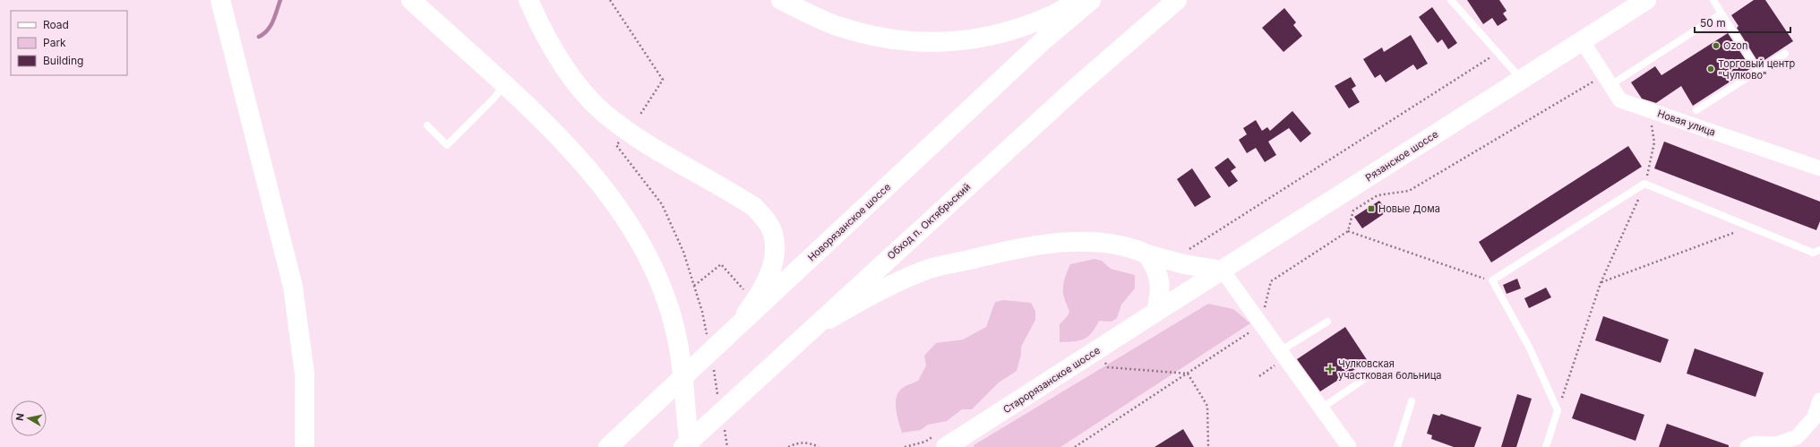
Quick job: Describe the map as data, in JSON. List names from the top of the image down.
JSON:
{
  "streets": {
    "main road": [
      "Рязанское шоссе",
      "Обход п. Октябрьский",
      "Новорязанское шоссе",
      "Старорязанское шоссе"
    ],
    "street": ["Новая улица"]
  },
  "crossings": [
    ["Новая улица", "Рязанское шоссе"],
    ["Рязанское шоссе", "Старорязанское шоссе"]
  ],
  "places": {
    "other": ["Ozon", "Торговый центр \"Чулково\""],
    "transit": ["Новые Дома"],
    "health": ["Чулковская участковая больница"]
  },
  "legend": ["Road", "Park", "Building"],
  "scale_bar": "50 m",
  "north": "left"
}
